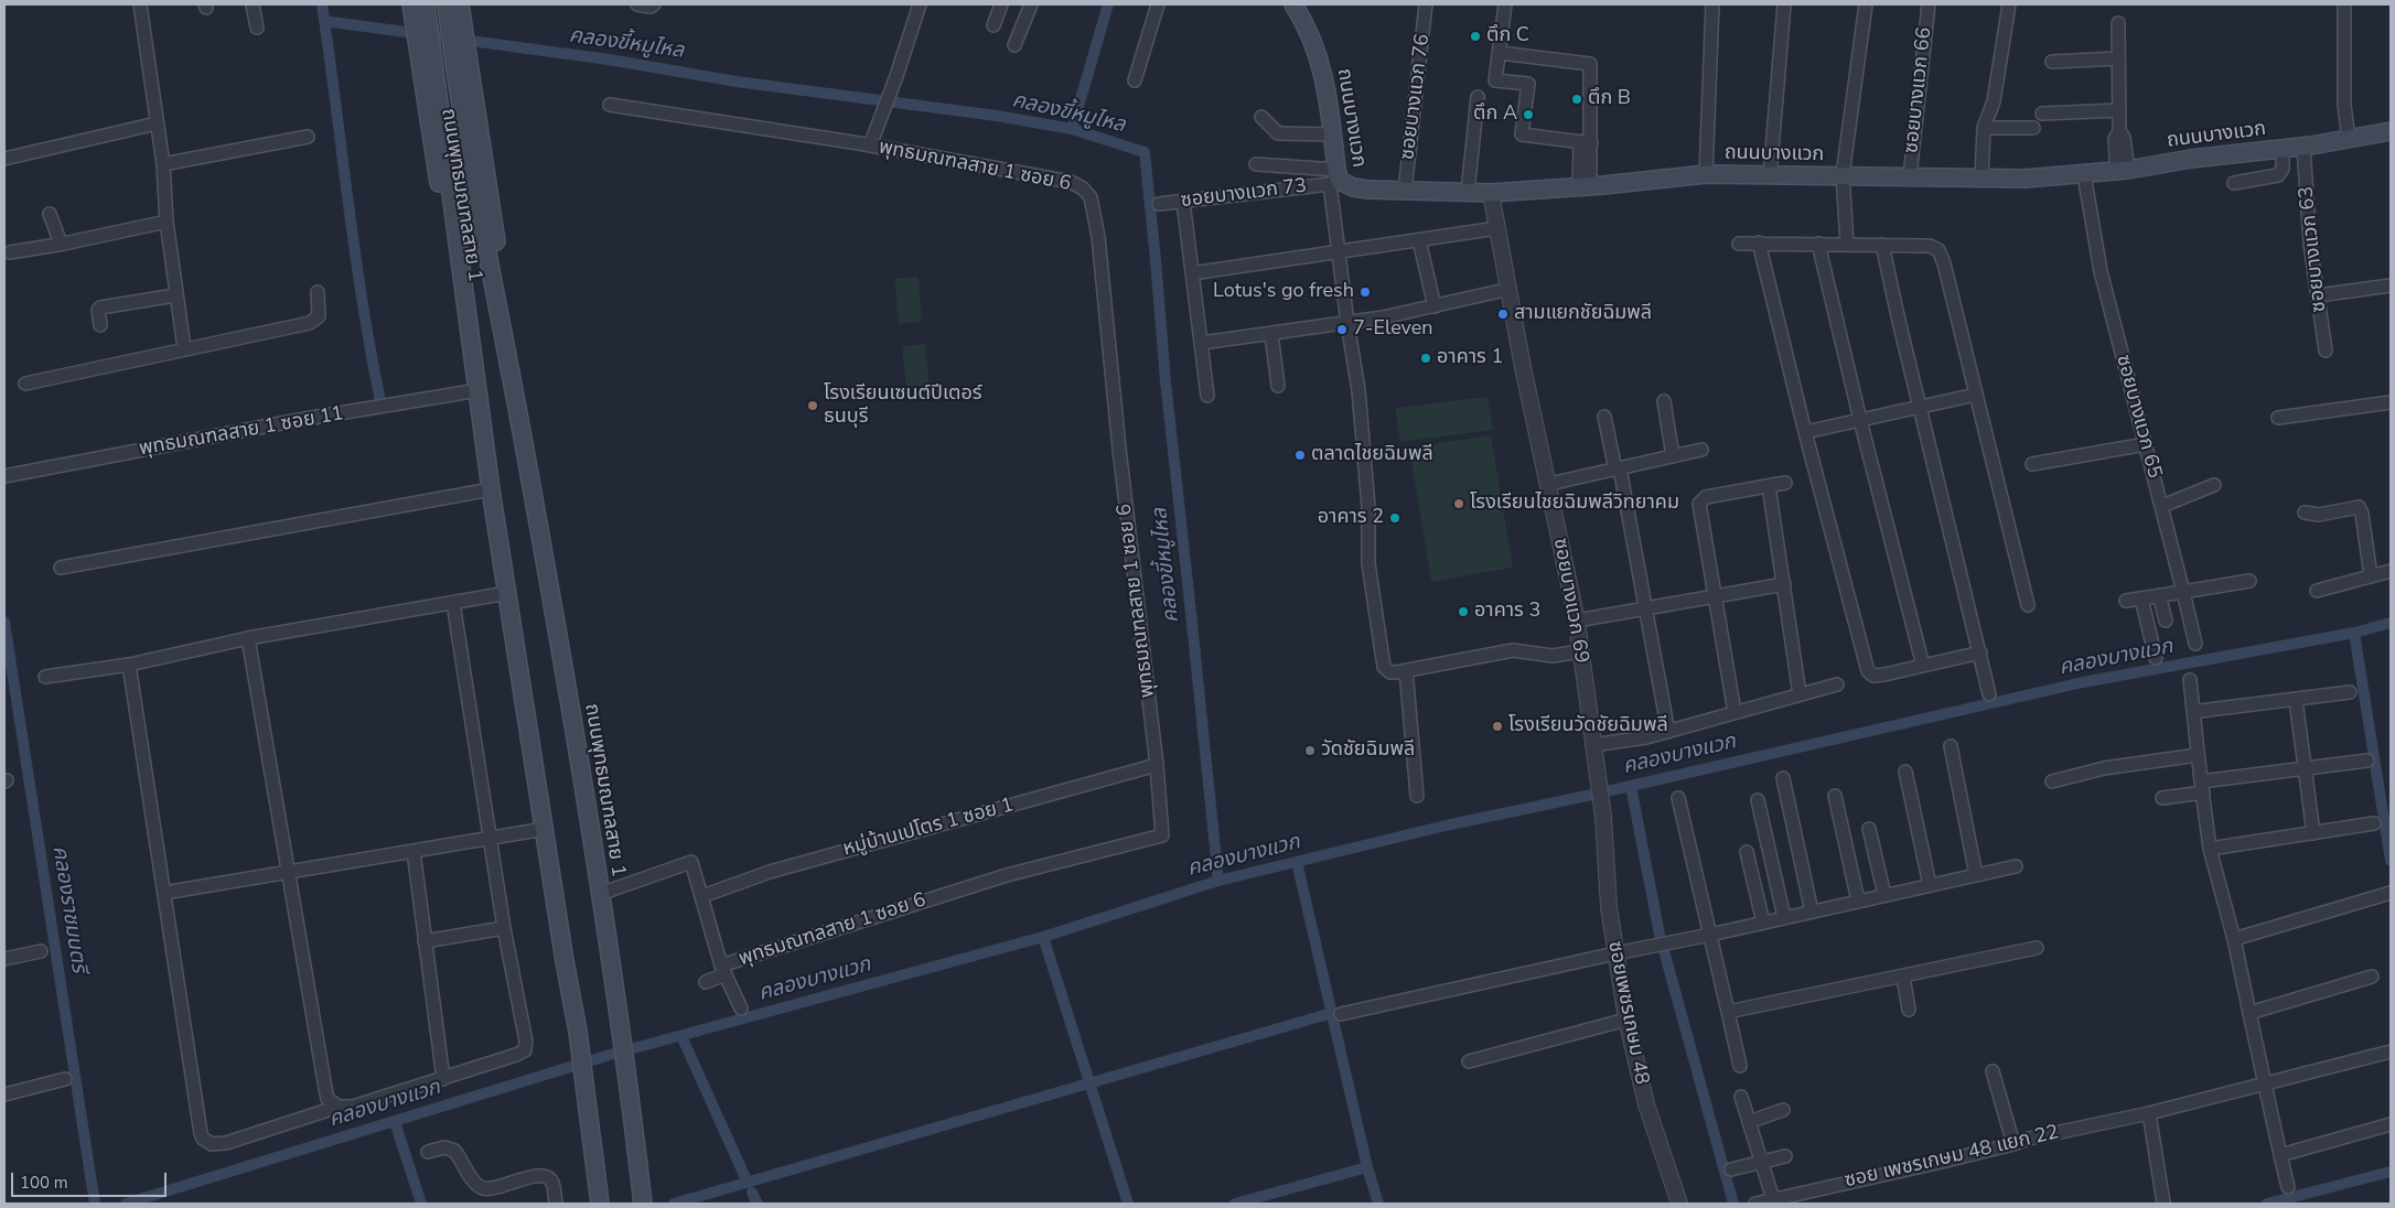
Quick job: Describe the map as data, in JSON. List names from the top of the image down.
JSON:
{
  "streets": {
    "main road": ["ถนนบางแวก", "ถนนพุทธมณฑลสาย 1"],
    "street": [
      "ซอยบางแวก 66",
      "ซอยบางแวก 76",
      "พุทธมณฑลสาย 1 ซอย 6",
      "ซอยบางแวก 73",
      "ซอยบางแวก 63",
      "ซอยบางแวก 65",
      "พุทธมณฑลสาย 1 ซอย 11",
      "ซอยบางแวก 69",
      "หมู่บ้านเปโตร 1 ซอย 1",
      "ซอยเพชรเกษม 48",
      "ซอย เพชรเกษม 48 แยก 22"
    ]
  },
  "crossings": [
    ["ซอยบางแวก 66", "ถนนบางแวก"],
    ["ซอยบางแวก 76", "ถนนบางแวก"],
    ["ถนนบางแวก", "ซอยบางแวก 73"],
    ["ถนนบางแวก", "ซอยบางแวก 63"],
    ["ถนนบางแวก", "ซอยบางแวก 65"],
    ["ถนนบางแวก", "ซอยบางแวก 69"],
    ["พุทธมณฑลสาย 1 ซอย 6", "ถนนพุทธมณฑลสาย 1"],
    ["พุทธมณฑลสาย 1 ซอย 6", "หมู่บ้านเปโตร 1 ซอย 1"],
    ["ถนนพุทธมณฑลสาย 1", "พุทธมณฑลสาย 1 ซอย 11"],
    ["ซอยบางแวก 69", "ซอยเพชรเกษม 48"]
  ],
  "water": ["คลองขี้หมูไหล", "คลองบางแวก", "คลองราชมนตรี"],
  "places": [
    "ตึก C",
    "ตึก B",
    "ตึก A",
    "Lotus's go fresh",
    "สามแยกชัยฉิมพลี",
    "7-Eleven",
    "อาคาร 1",
    "โรงเรียนเซนต์ปีเตอร์ ธนบุรี",
    "ตลาดไชยฉิมพลี",
    "โรงเรียนไชยฉิมพลีวิทยาคม",
    "อาคาร 2",
    "อาคาร 3",
    "โรงเรียนวัดชัยฉิมพลี",
    "วัดชัยฉิมพลี"
  ],
  "scale_bar": "100 m"
}
